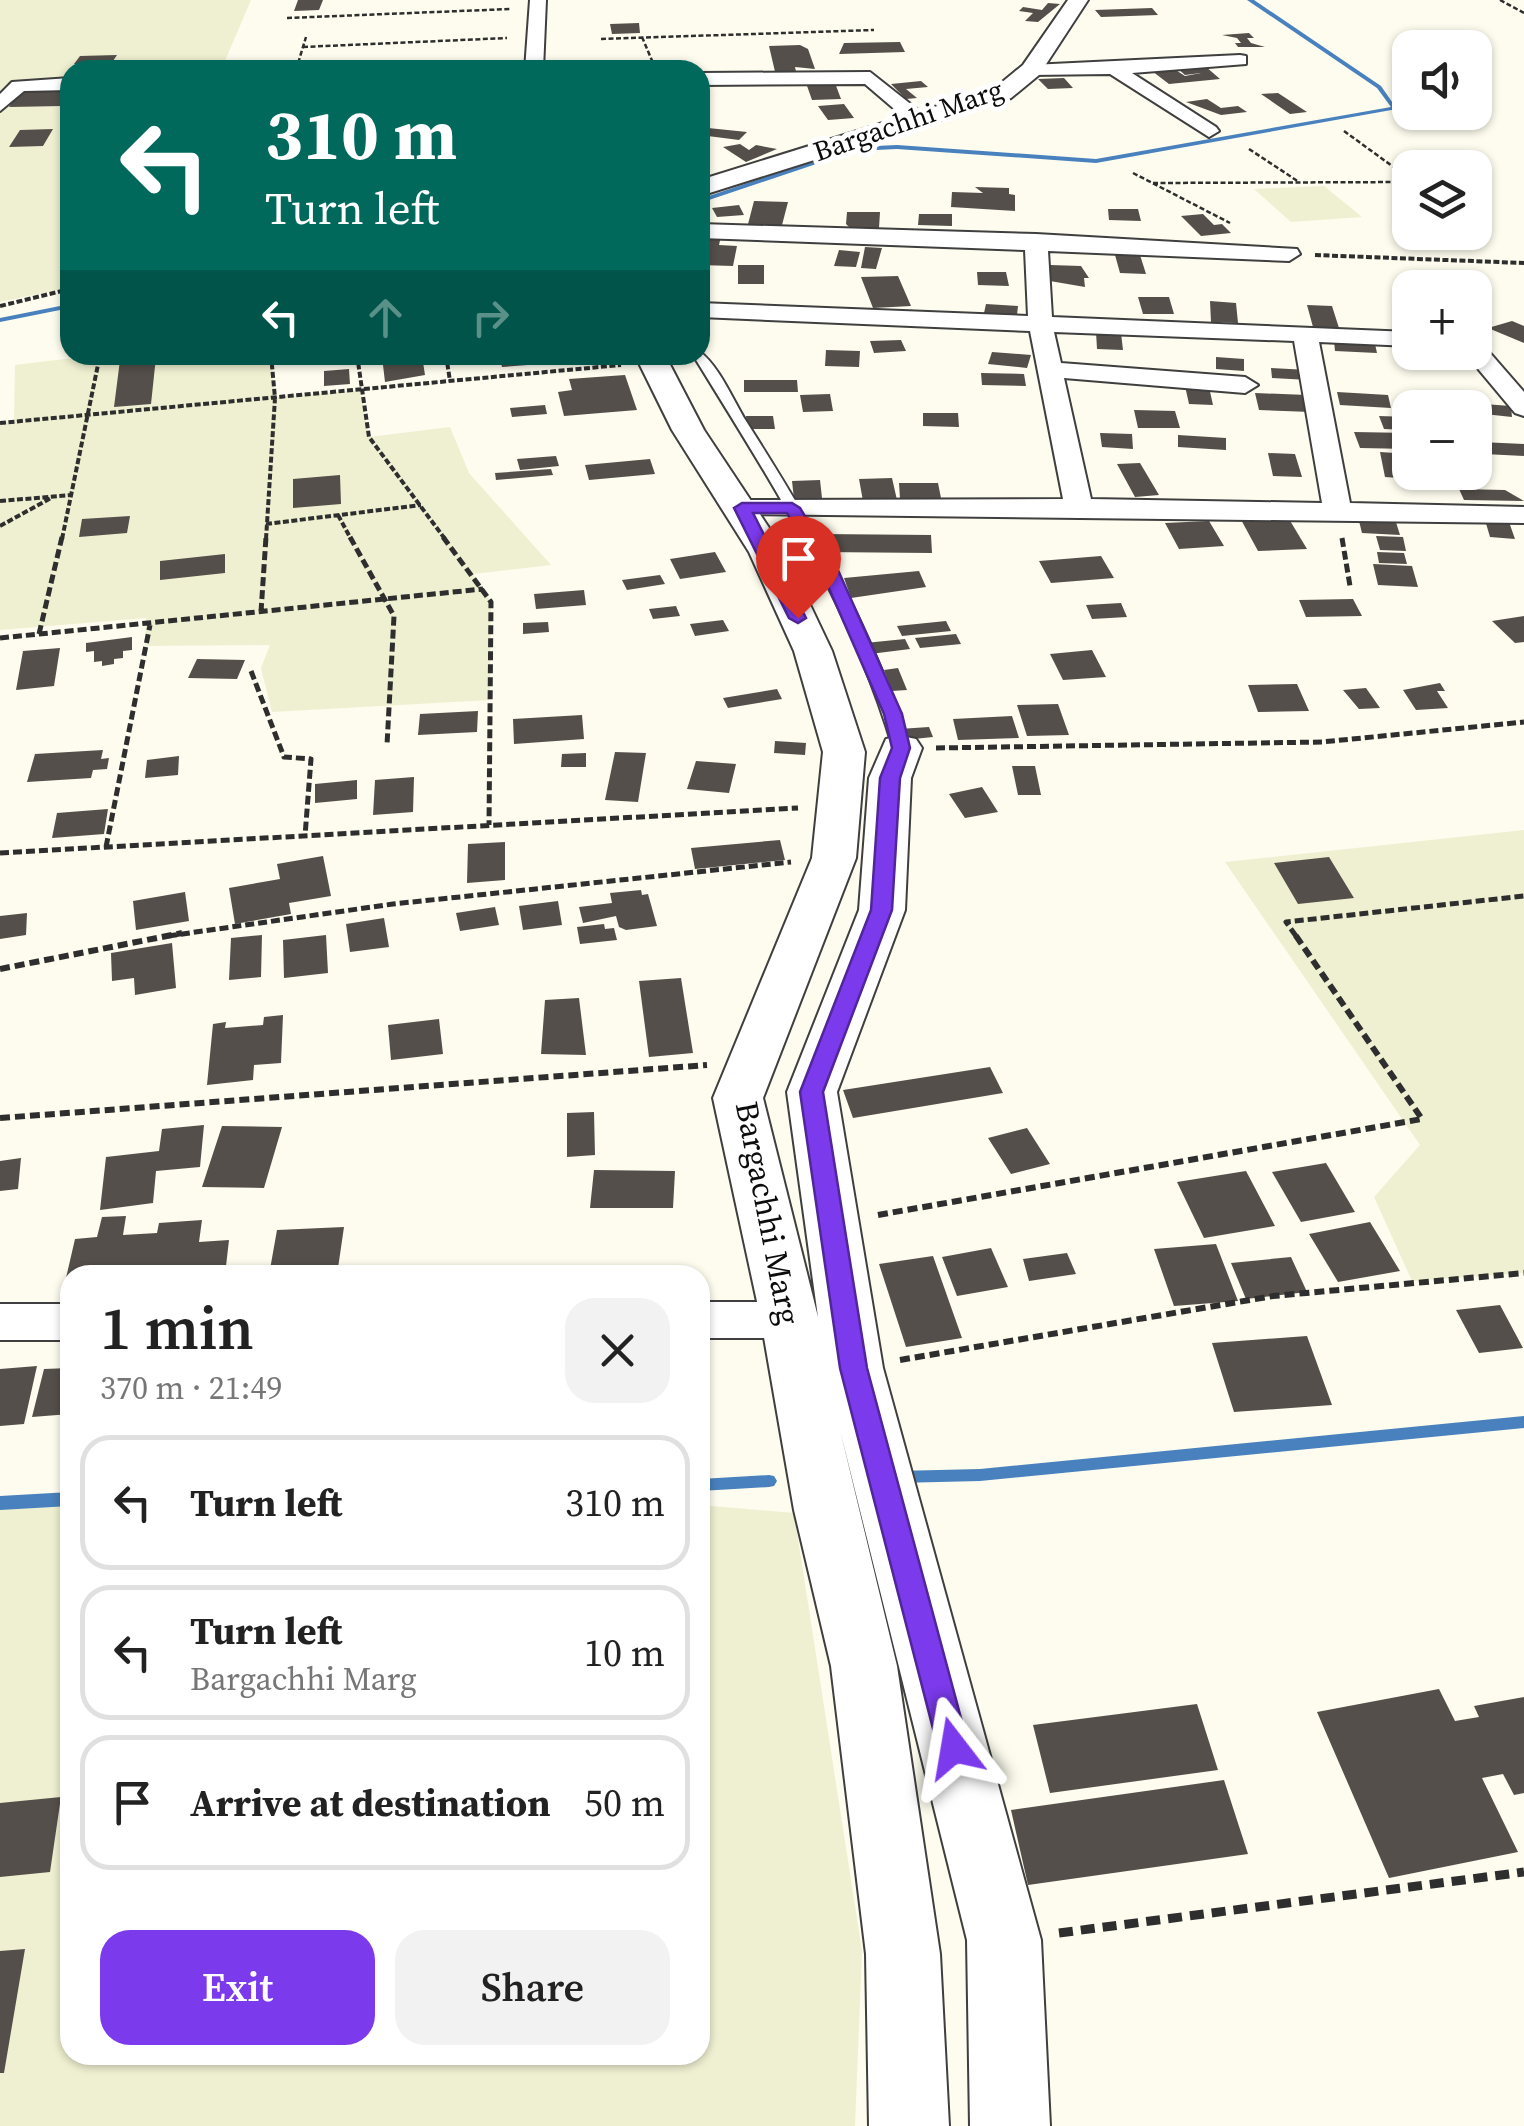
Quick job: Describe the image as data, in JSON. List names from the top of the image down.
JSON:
{
  "streets": {
    "street": ["Bargachhi Marg"]
  },
  "page": {
    "map_buttons": ["+", "−"],
    "turn": ["310 m", "Turn left"],
    "heading": ["1 min", "370 m · 21:49"],
    "list": [
      {
        "name": "Turn left",
        "value": "310 m"
      },
      {
        "name": "Turn left",
        "note": "Bargachhi Marg",
        "value": "10 m"
      },
      {
        "name": "Arrive at destination",
        "value": "50 m"
      }
    ],
    "buttons": ["Exit", "Share"]
  }
}
